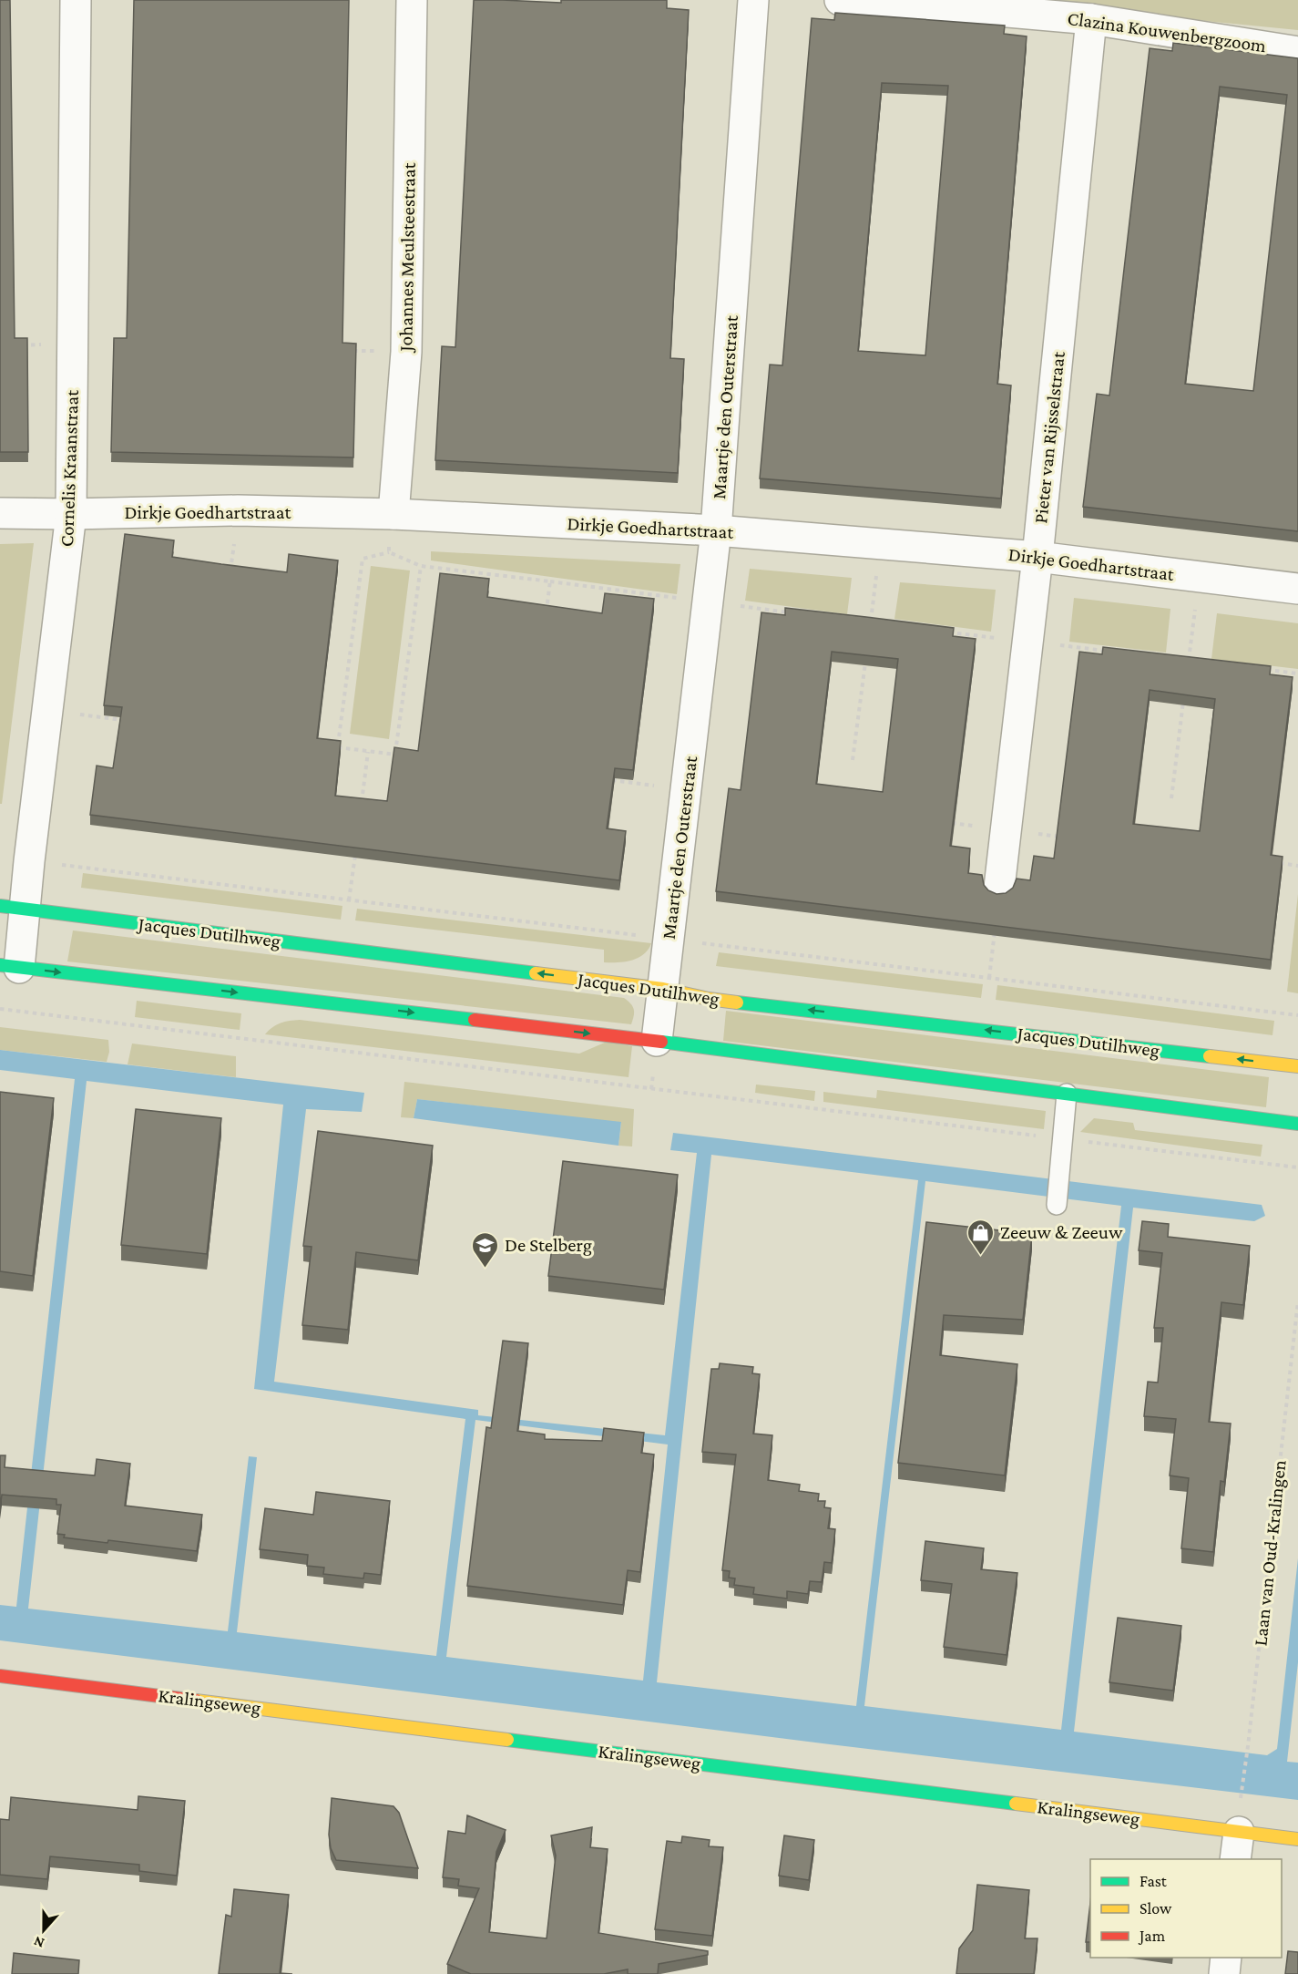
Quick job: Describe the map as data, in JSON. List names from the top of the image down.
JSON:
{
  "streets": {
    "main road": ["Jacques Dutilhweg", "Kralingseweg"],
    "street": [
      "Clazina Kouwenbergzoom",
      "Johannes Meulsteestraat",
      "Maartje den Outerstraat",
      "Pieter van Rijsselstraat",
      "Cornelis Kraanstraat",
      "Dirkje Goedhartstraat"
    ],
    "path": ["Laan van Oud-Kralingen"]
  },
  "crossings": [
    ["Clazina Kouwenbergzoom", "Pieter van Rijsselstraat"],
    ["Johannes Meulsteestraat", "Dirkje Goedhartstraat"],
    ["Maartje den Outerstraat", "Dirkje Goedhartstraat"],
    ["Maartje den Outerstraat", "Jacques Dutilhweg"],
    ["Pieter van Rijsselstraat", "Dirkje Goedhartstraat"],
    ["Cornelis Kraanstraat", "Dirkje Goedhartstraat"],
    ["Cornelis Kraanstraat", "Jacques Dutilhweg"],
    ["Laan van Oud-Kralingen", "Kralingseweg"]
  ],
  "places": {
    "shop": ["Zeeuw & Zeeuw"],
    "school or university": ["De Stelberg"]
  },
  "legend": ["Fast", "Slow", "Jam"],
  "north": "bottom"
}
